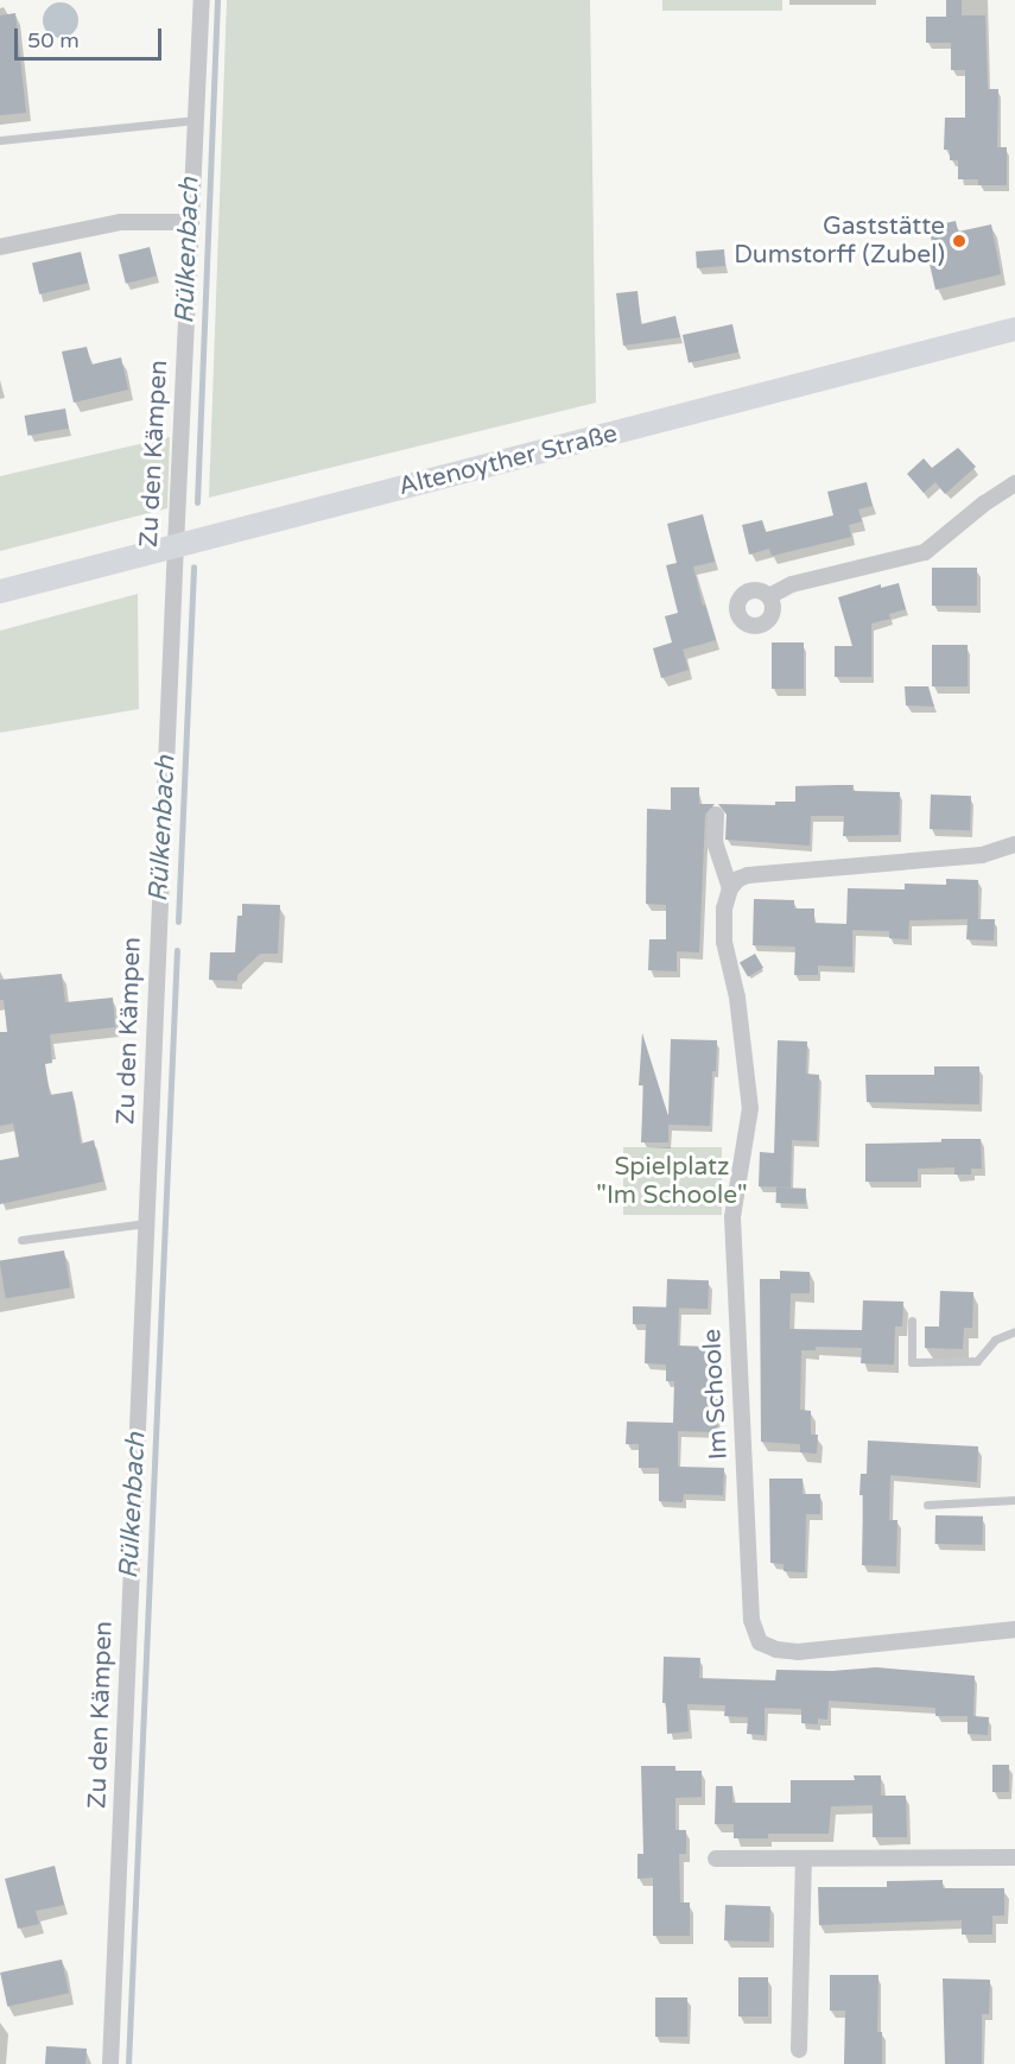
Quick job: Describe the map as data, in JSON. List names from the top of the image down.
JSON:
{
  "streets": {
    "main road": ["Altenoyther Straße"],
    "street": ["Zu den Kämpen", "Im Schoole"]
  },
  "crossings": [
    ["Zu den Kämpen", "Altenoyther Straße"]
  ],
  "water": ["Rülkenbach"],
  "parks": ["Spielplatz \"Im Schoole\""],
  "places": ["Gaststätte Dumstorff (Zubel)"],
  "scale_bar": "50 m"
}
